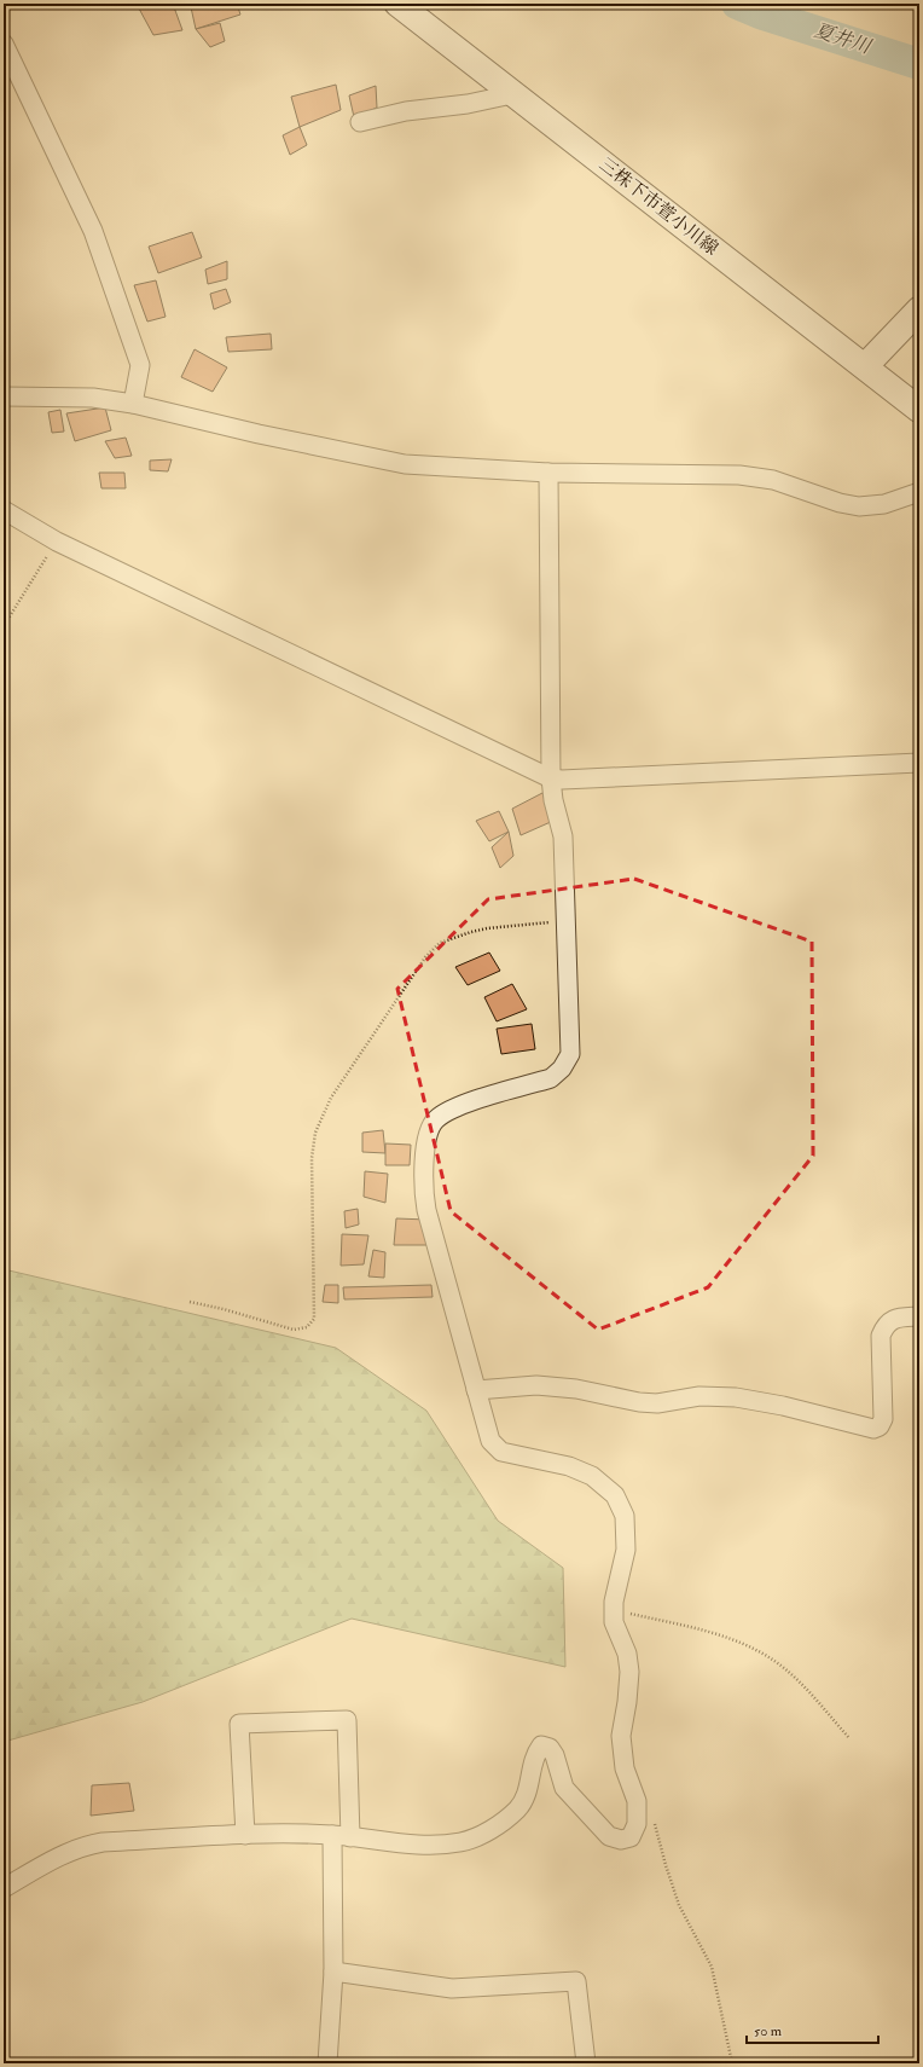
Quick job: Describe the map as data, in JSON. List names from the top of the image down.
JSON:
{
  "streets": {
    "main road": ["三株下市萱小川線"]
  },
  "water": ["夏井川"],
  "scale_bar": "50 m"
}
